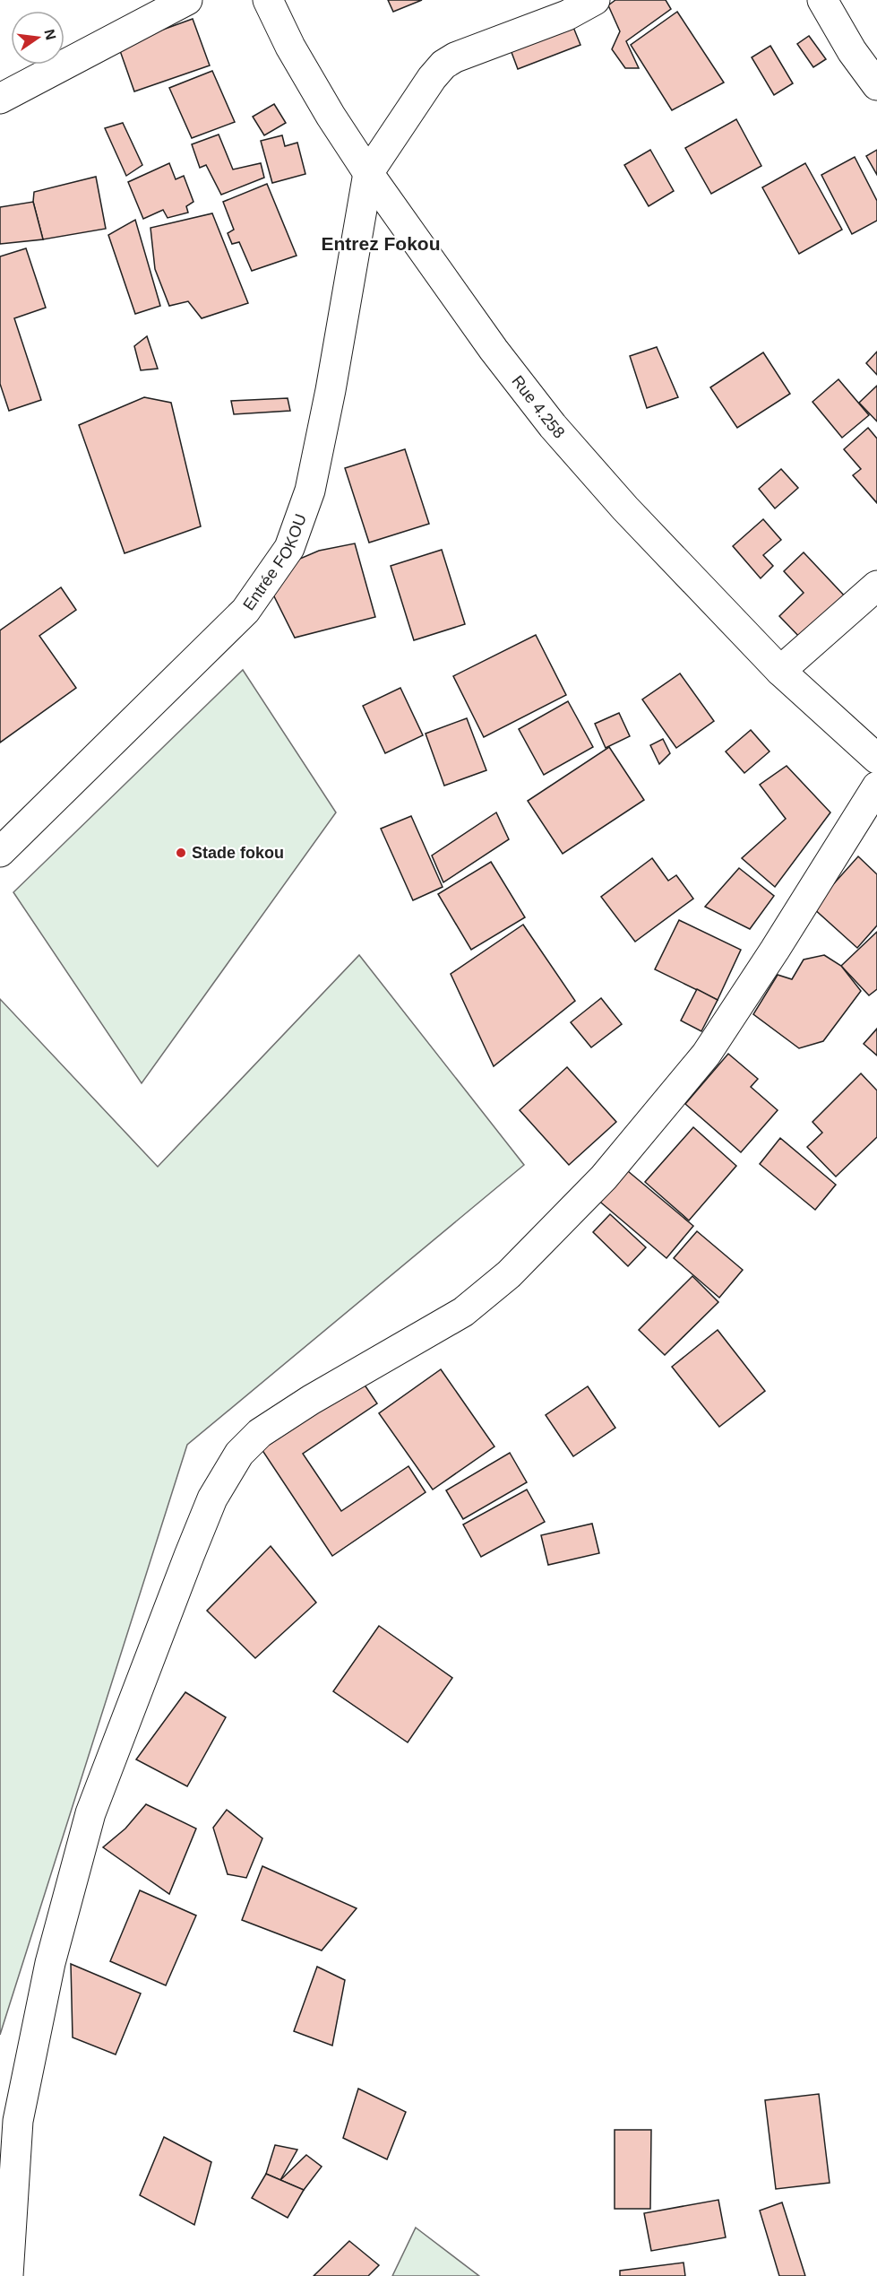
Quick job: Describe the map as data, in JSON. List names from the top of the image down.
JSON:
{
  "streets": {
    "main road": ["Rue 4.258", "Entrée FOKOU"]
  },
  "crossings": [
    ["Rue 4.258", "Entrée FOKOU"]
  ],
  "districts": ["Entrez Fokou"],
  "places": ["Stade fokou"],
  "north": "right"
}
